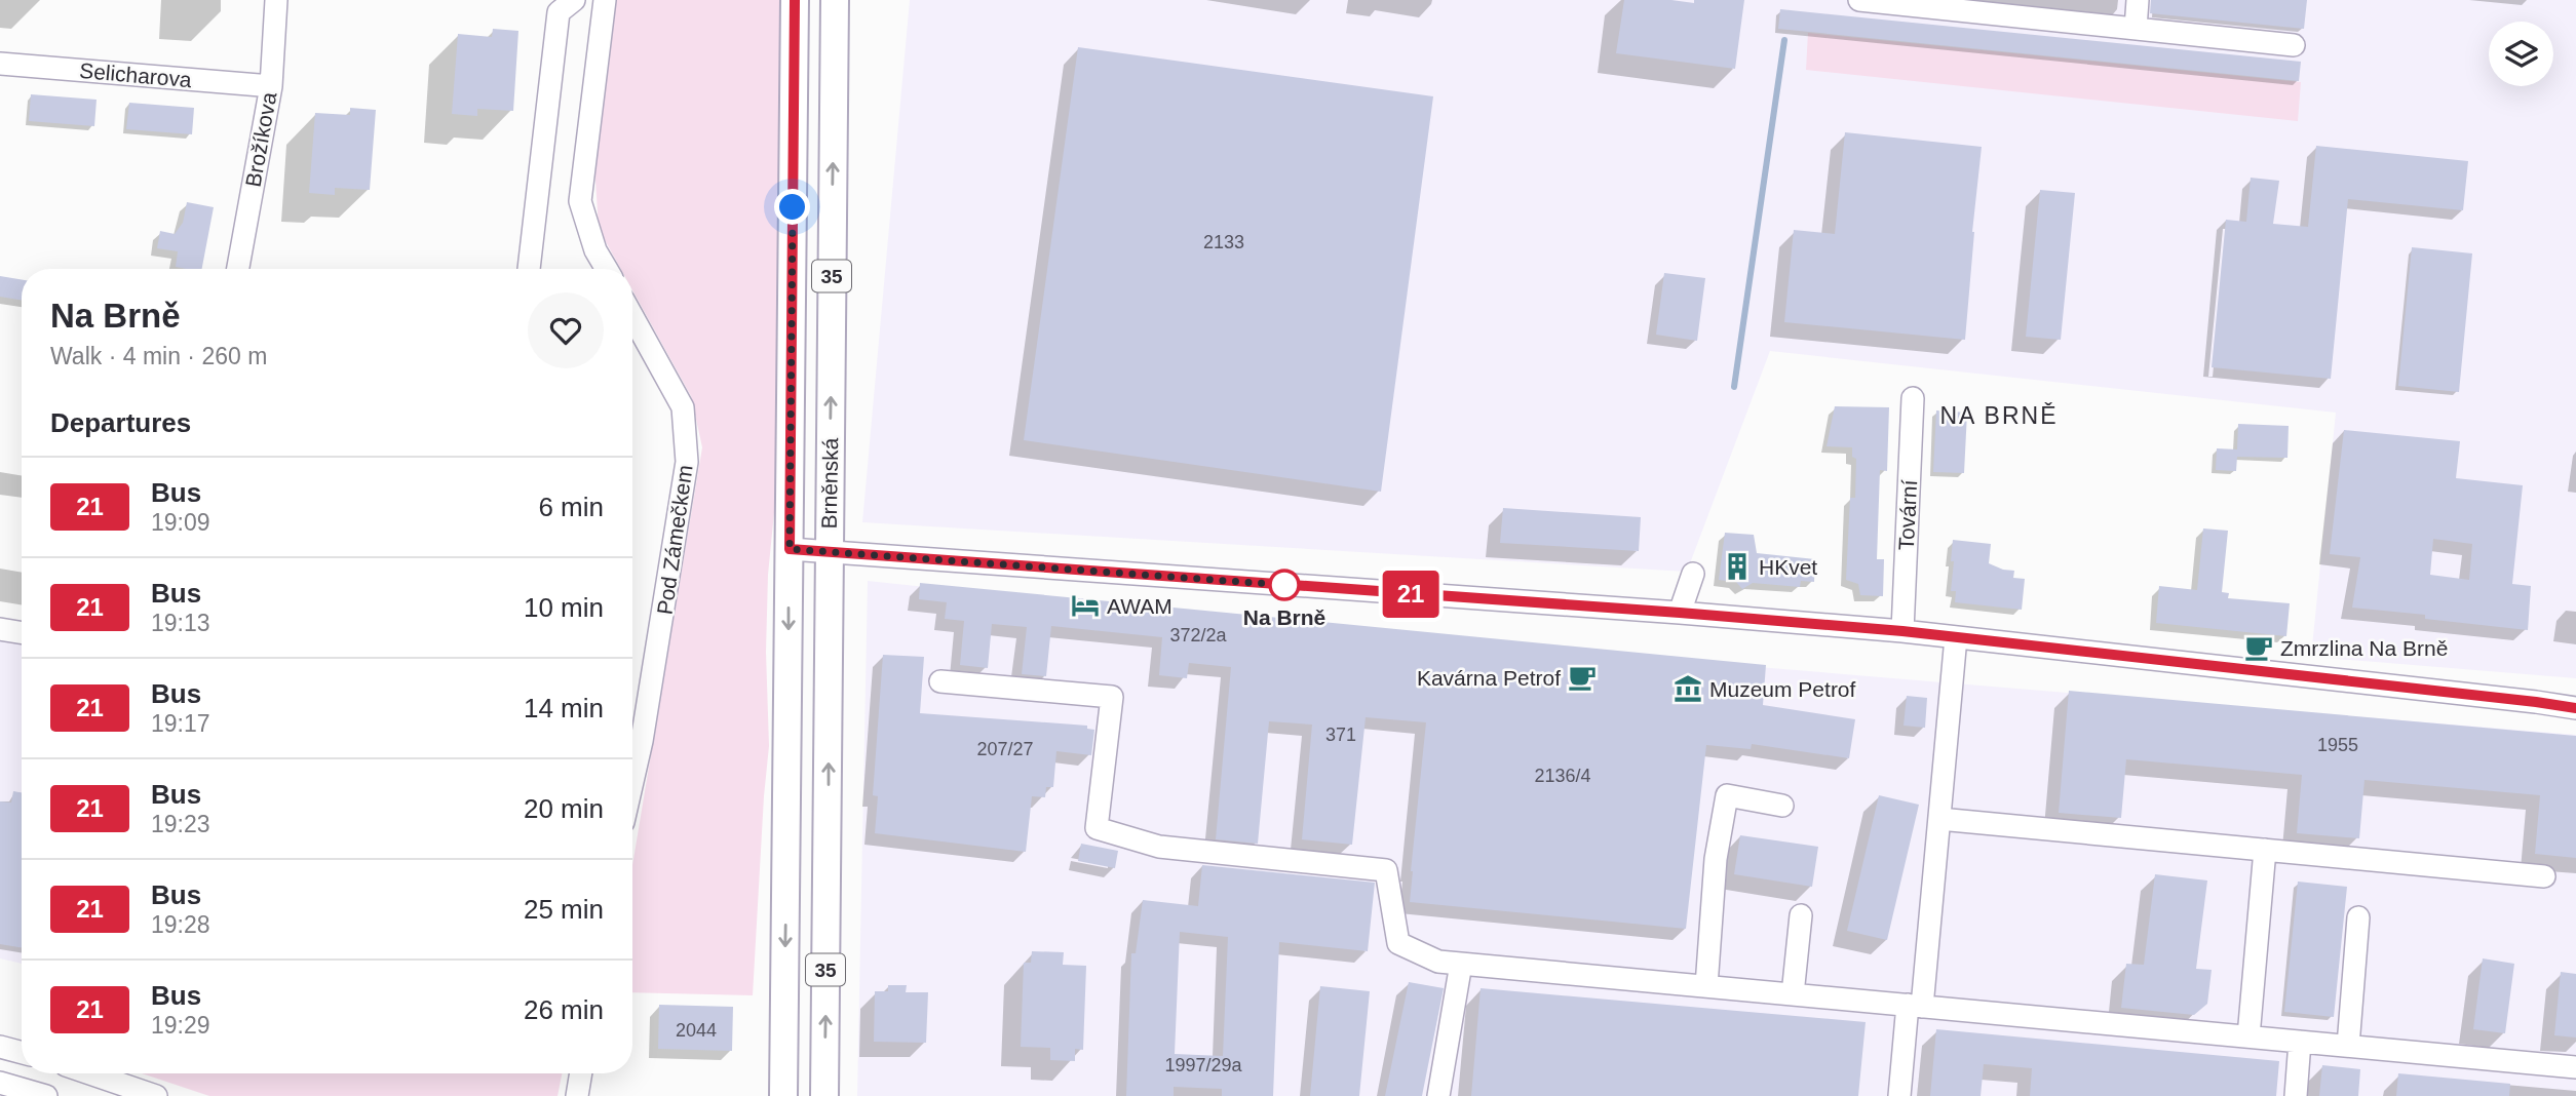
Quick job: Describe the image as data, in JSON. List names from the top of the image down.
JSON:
{
  "streets": {
    "main road": ["35", "Brněnská"],
    "street": [
      "Selicharova",
      "Brožíkova",
      "Tovární",
      "Pod Zámečkem"
    ]
  },
  "crossings": [
    ["Selicharova", "Brožíkova"]
  ],
  "districts": ["NA BRNĚ"],
  "places": {
    "building": ["HKvet"],
    "other": ["Na Brně"],
    "hotel": ["AWAM"],
    "cafe": ["Zmrzlina Na Brně", "Kavárna Petrof"],
    "museum": ["Muzeum Petrof"]
  },
  "lines": ["bus line 21"],
  "house_numbers": [
    "2133",
    "372/2a",
    "371",
    "1955",
    "207/27",
    "2136/4",
    "2044",
    "1997/29a"
  ],
  "page": {
    "on_map": "21",
    "heading": [
      ["Na Brně", "Walk · 4 min · 260 m"],
      "Departures"
    ],
    "list": [
      {
        "mark": "21",
        "name": "Bus",
        "note": "19:09",
        "value": "6 min"
      },
      {
        "mark": "21",
        "name": "Bus",
        "note": "19:13",
        "value": "10 min"
      },
      {
        "mark": "21",
        "name": "Bus",
        "note": "19:17",
        "value": "14 min"
      },
      {
        "mark": "21",
        "name": "Bus",
        "note": "19:23",
        "value": "20 min"
      },
      {
        "mark": "21",
        "name": "Bus",
        "note": "19:28",
        "value": "25 min"
      },
      {
        "mark": "21",
        "name": "Bus",
        "note": "19:29",
        "value": "26 min"
      }
    ]
  }
}
